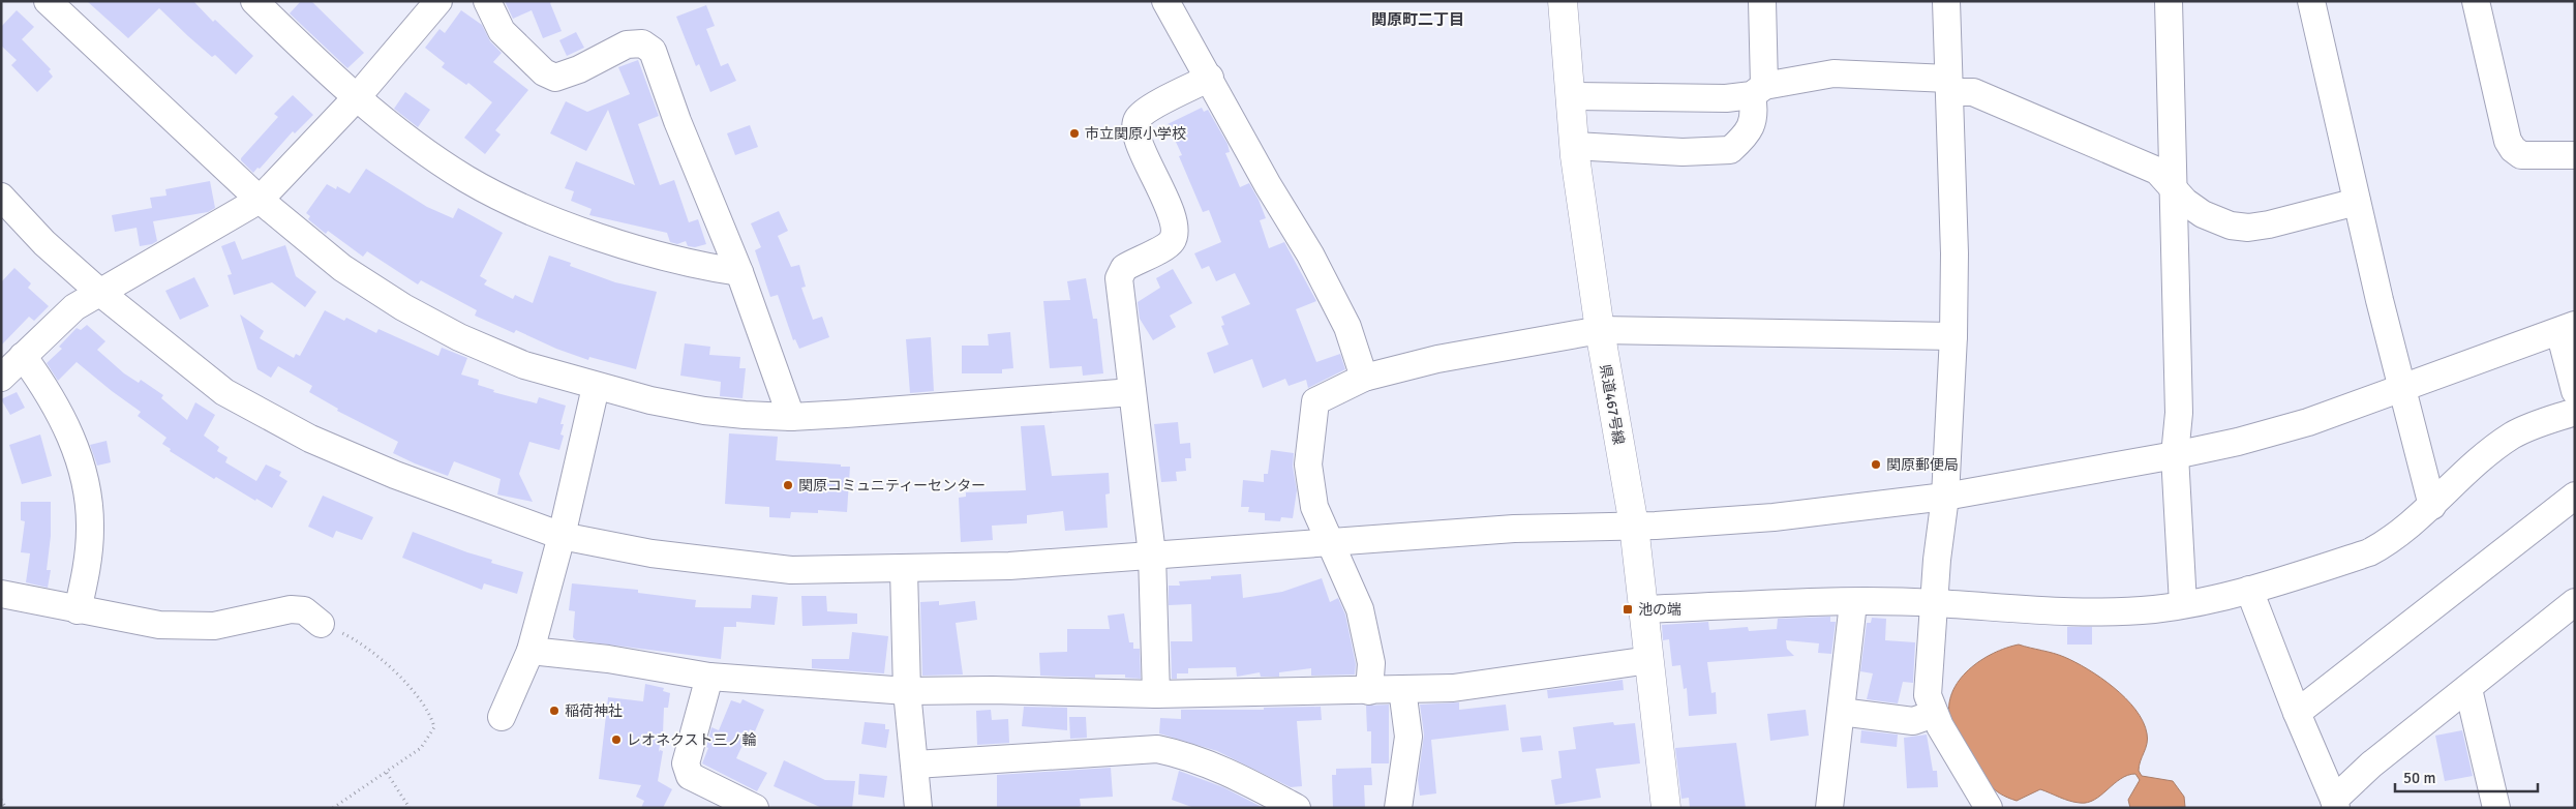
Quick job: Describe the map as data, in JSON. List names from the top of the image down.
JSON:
{
  "streets": {
    "main road": ["県道467号線"]
  },
  "districts": ["関原町二丁目"],
  "places": {
    "other": [
      "市立関原小学校",
      "関原郵便局",
      "関原コミュニティーセンター",
      "稲荷神社",
      "レオネクスト三ノ輪"
    ],
    "transit": ["池の端"]
  },
  "scale_bar": "50 m"
}
